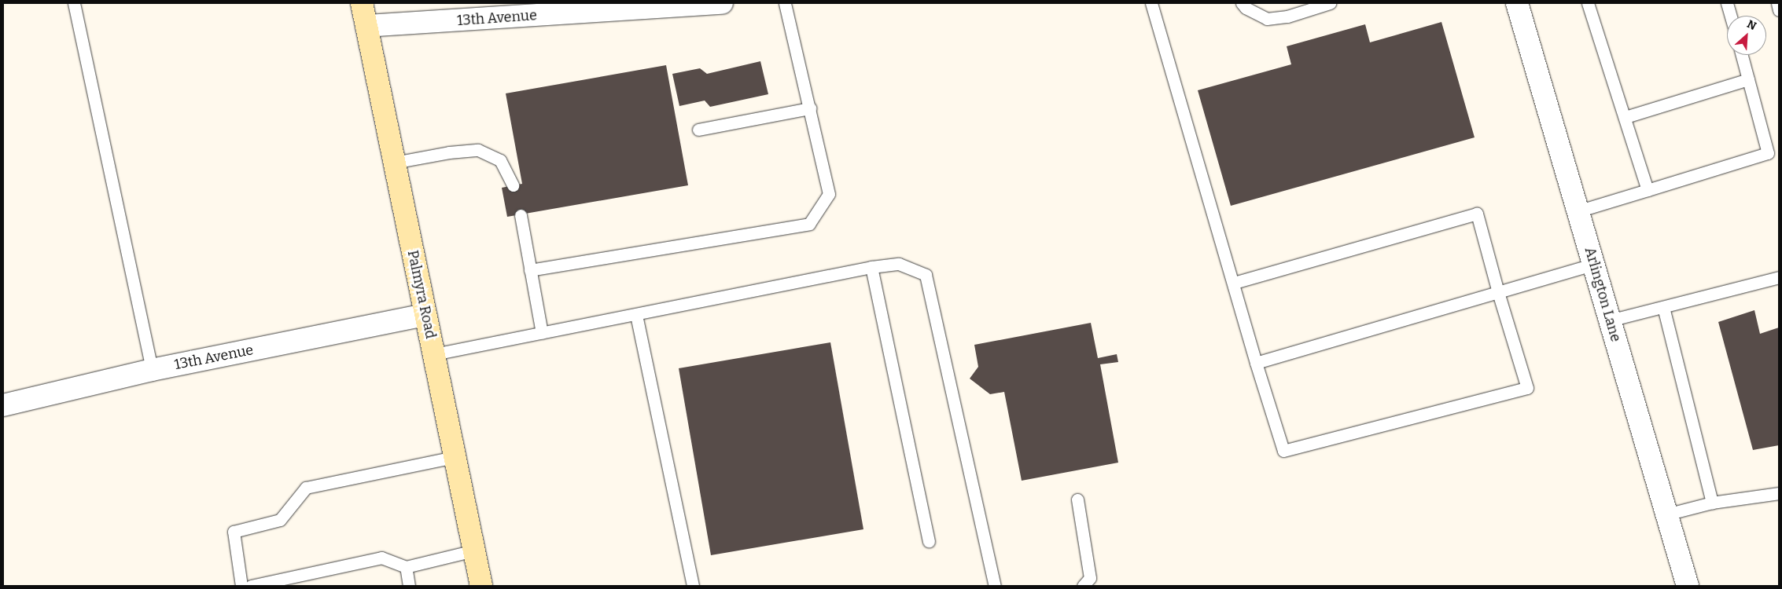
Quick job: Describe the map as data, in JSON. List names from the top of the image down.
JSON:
{
  "streets": {
    "main road": ["Palmyra Road"],
    "street": ["13th Avenue", "Arlington Lane"]
  },
  "crossings": [
    ["13th Avenue", "Palmyra Road"]
  ],
  "north": "top right"
}
